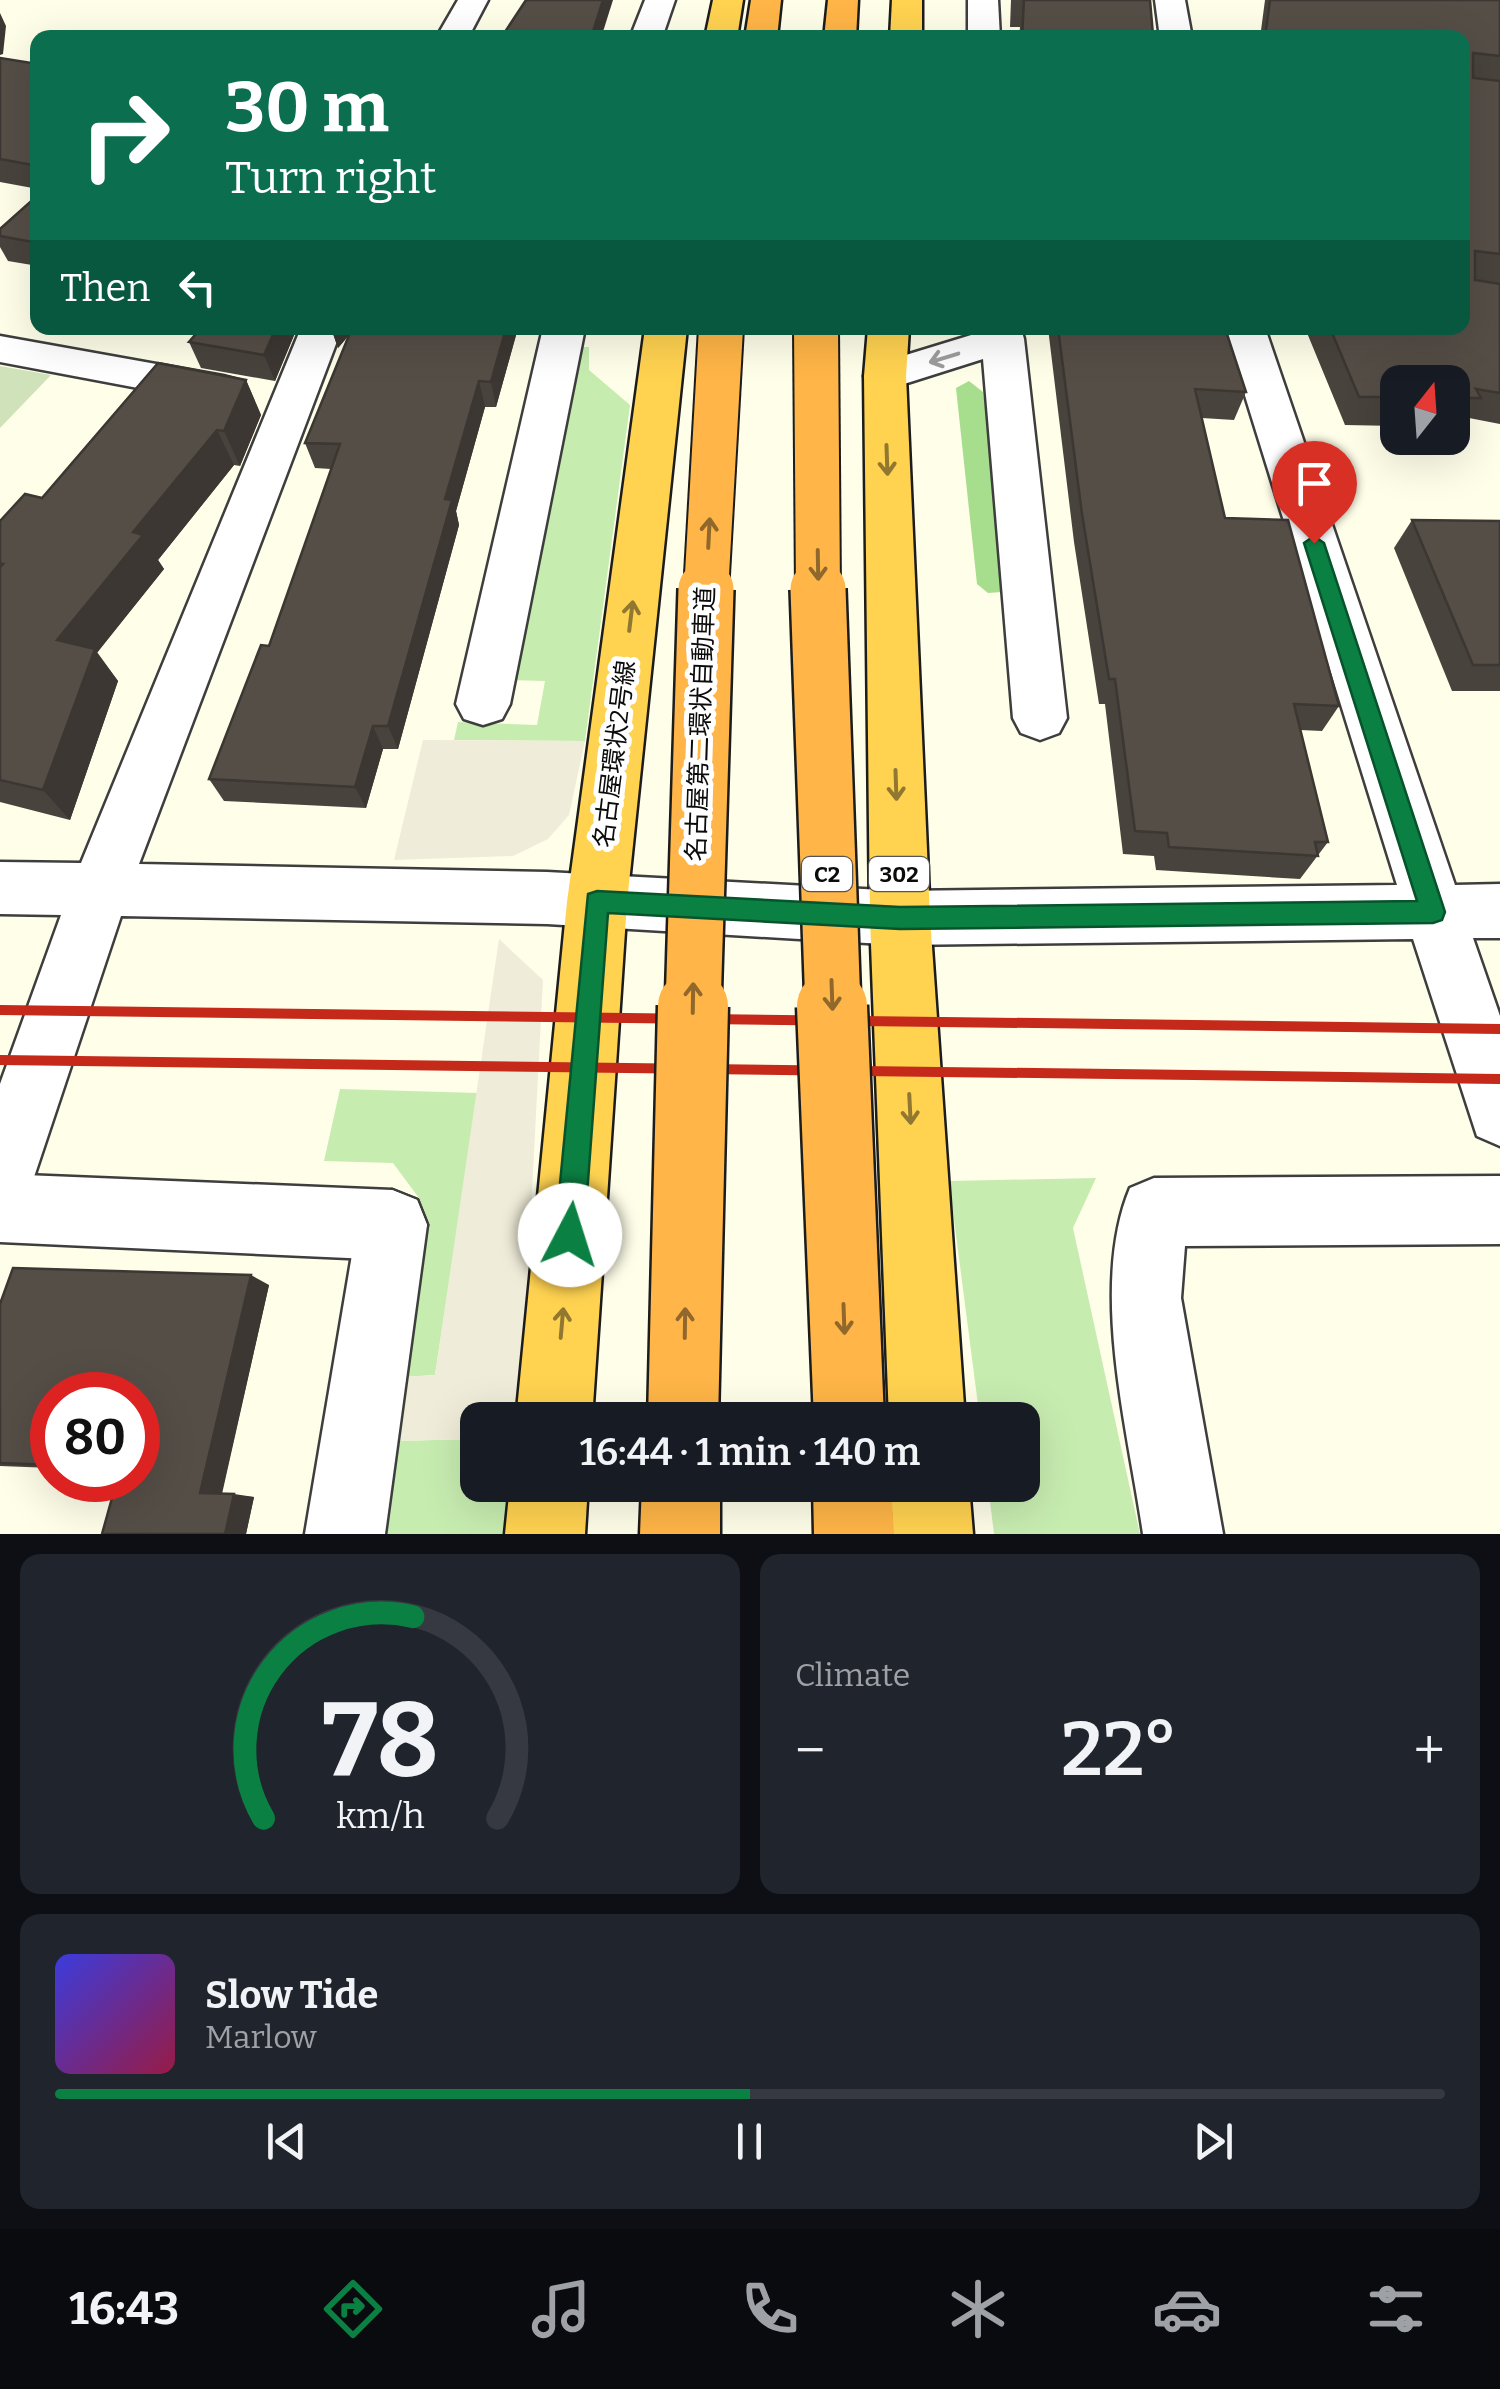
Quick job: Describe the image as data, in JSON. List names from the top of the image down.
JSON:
{
  "streets": {
    "highway": [
      "名古屋第二環状自動車道",
      "名古屋環状2号線",
      "C2",
      "302"
    ]
  },
  "north": "top",
  "page": {
    "turn": ["30 m", "Turn right"],
    "then": "Then",
    "limit": "80",
    "trip": "16:44 · 1 min · 140 m",
    "tile": "Climate",
    "heat": ["−", "22°", "+"],
    "song": ["Slow Tide", "Marlow"],
    "tabs": "16:43",
    "gauge": ["78", "km/h"]
  }
}
